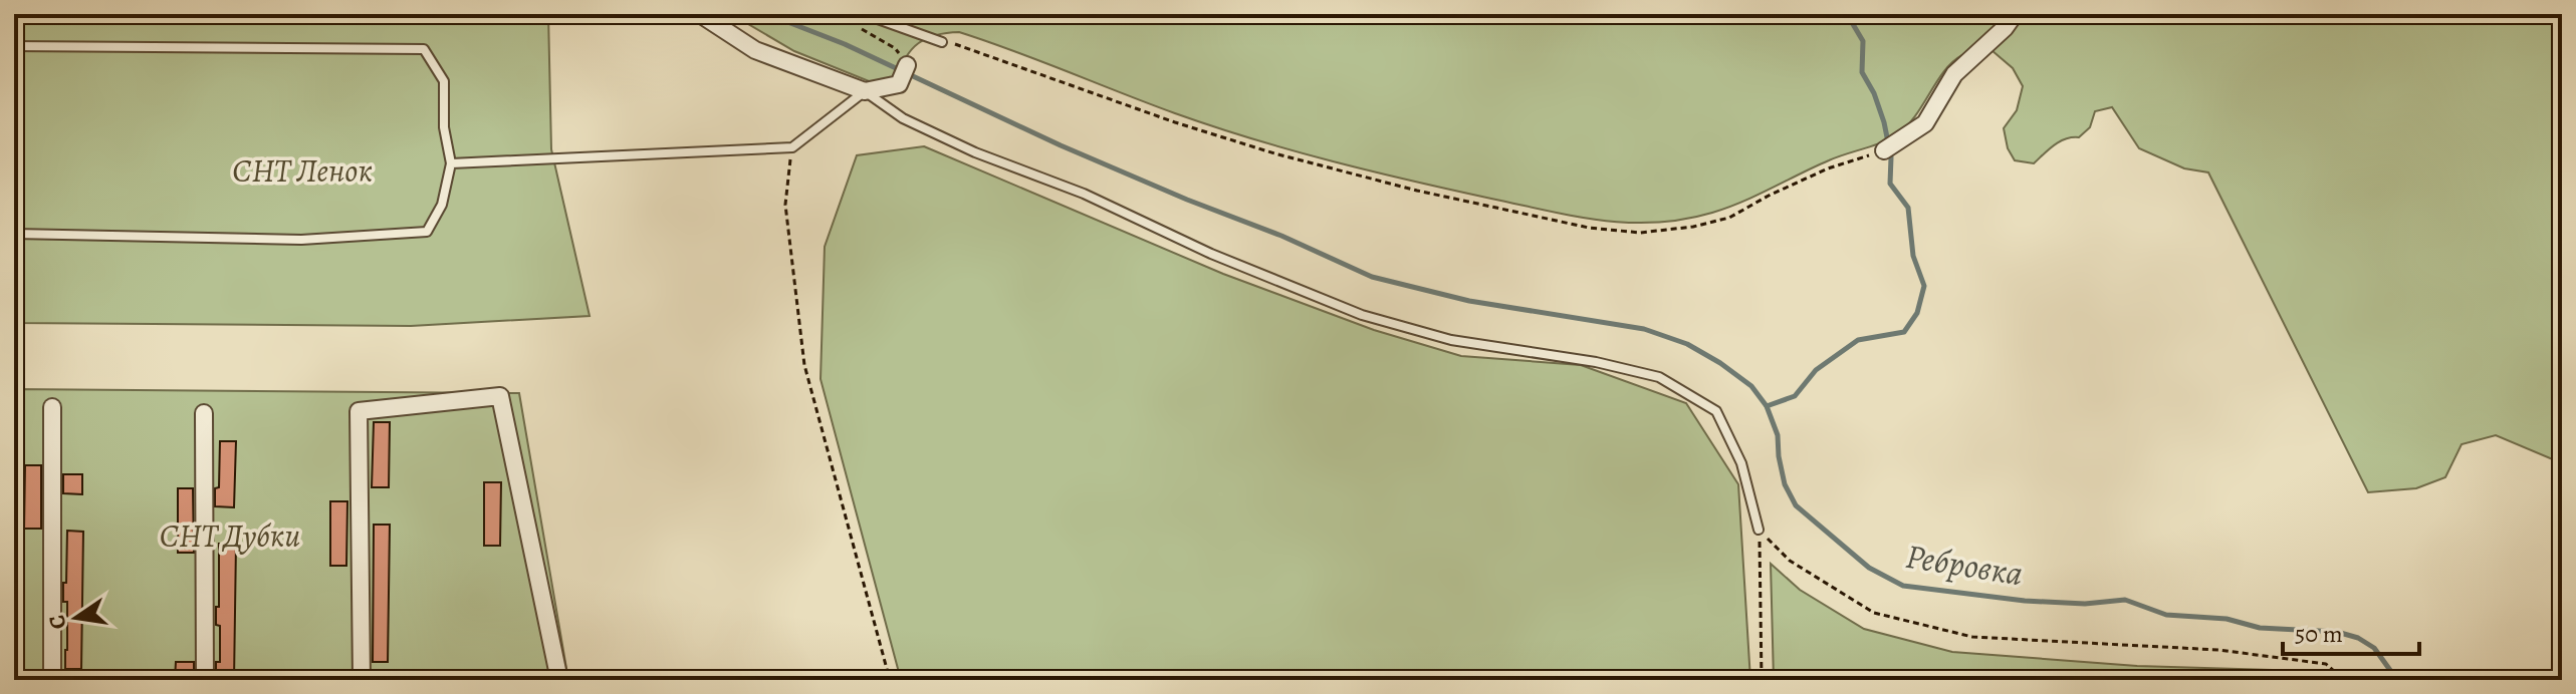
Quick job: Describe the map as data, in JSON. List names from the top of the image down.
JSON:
{
  "water": ["Ребровка"],
  "parks": ["СНТ Ленок", "СНТ Дубки"],
  "scale_bar": "50 m",
  "north": "left"
}
